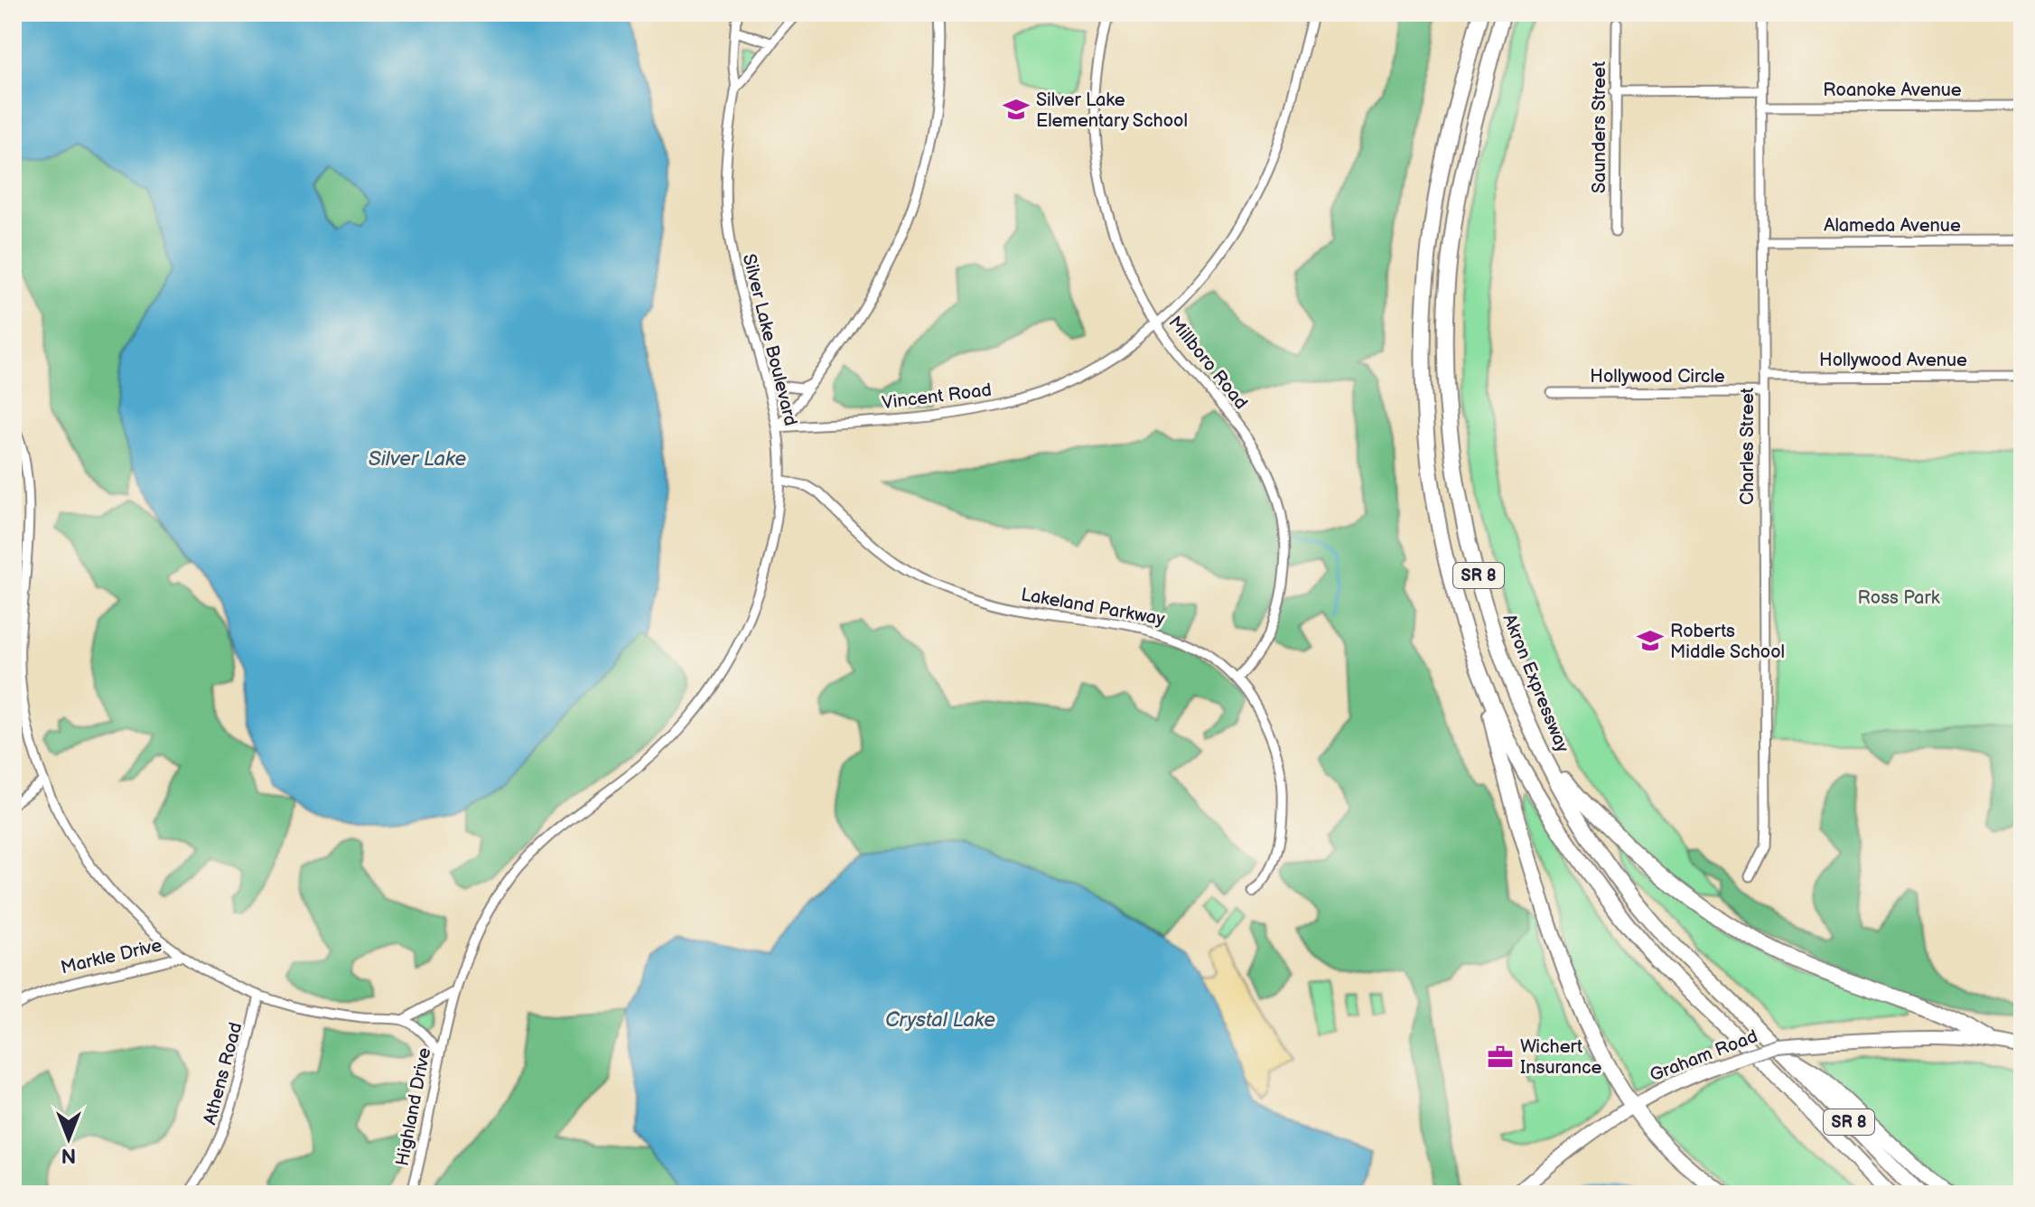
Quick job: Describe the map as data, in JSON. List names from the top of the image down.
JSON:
{
  "streets": {
    "highway": ["SR 8", "Akron Expressway"],
    "main road": ["Graham Road"],
    "street": [
      "Roanoke Avenue",
      "Saunders Street",
      "Alameda Avenue",
      "Silver Lake Boulevard",
      "Hollywood Avenue",
      "Millboro Road",
      "Hollywood Circle",
      "Vincent Road",
      "Charles Street",
      "Lakeland Parkway",
      "Markle Drive",
      "Athens Road",
      "Highland Drive"
    ]
  },
  "crossings": [
    ["Roanoke Avenue", "Charles Street"],
    ["Alameda Avenue", "Charles Street"],
    ["Silver Lake Boulevard", "Vincent Road"],
    ["Silver Lake Boulevard", "Lakeland Parkway"],
    ["Silver Lake Boulevard", "Highland Drive"],
    ["Hollywood Avenue", "Charles Street"],
    ["Millboro Road", "Vincent Road"],
    ["Millboro Road", "Lakeland Parkway"],
    ["Hollywood Circle", "Charles Street"]
  ],
  "water": ["Silver Lake", "Crystal Lake"],
  "parks": ["Ross Park"],
  "places": {
    "school or university": ["Silver Lake Elementary School", "Roberts Middle School"],
    "office": ["Wichert Insurance"]
  },
  "north": "bottom"
}
